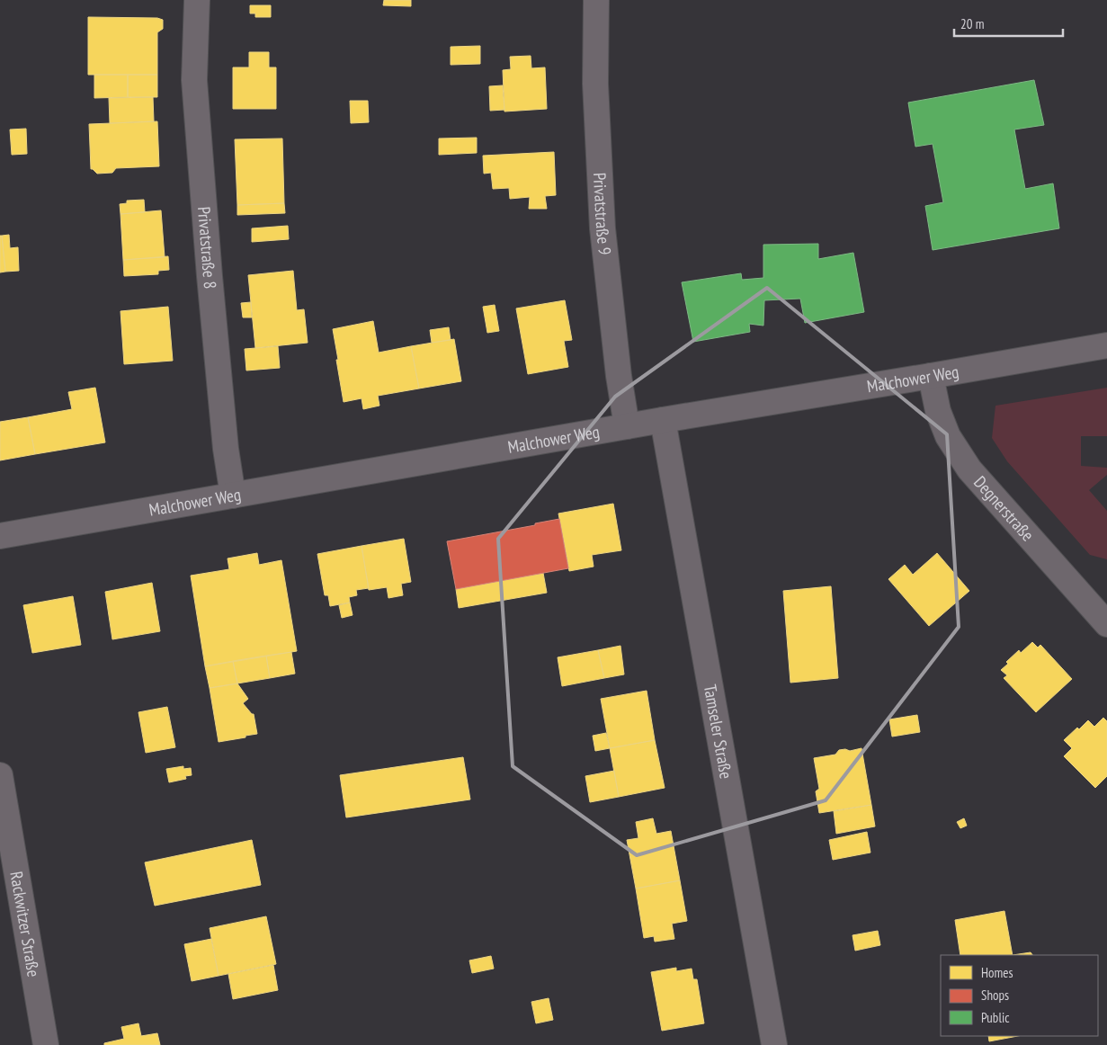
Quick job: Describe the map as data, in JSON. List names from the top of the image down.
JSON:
{
  "streets": {
    "street": [
      "Privatstraße 9",
      "Privatstraße 8",
      "Malchower Weg",
      "Degnerstraße",
      "Tamseler Straße",
      "Rackwitzer Straße"
    ]
  },
  "crossings": [
    ["Privatstraße 9", "Malchower Weg"],
    ["Privatstraße 8", "Malchower Weg"],
    ["Malchower Weg", "Degnerstraße"],
    ["Malchower Weg", "Tamseler Straße"]
  ],
  "legend": ["Homes", "Shops", "Public"],
  "scale_bar": "20 m"
}
